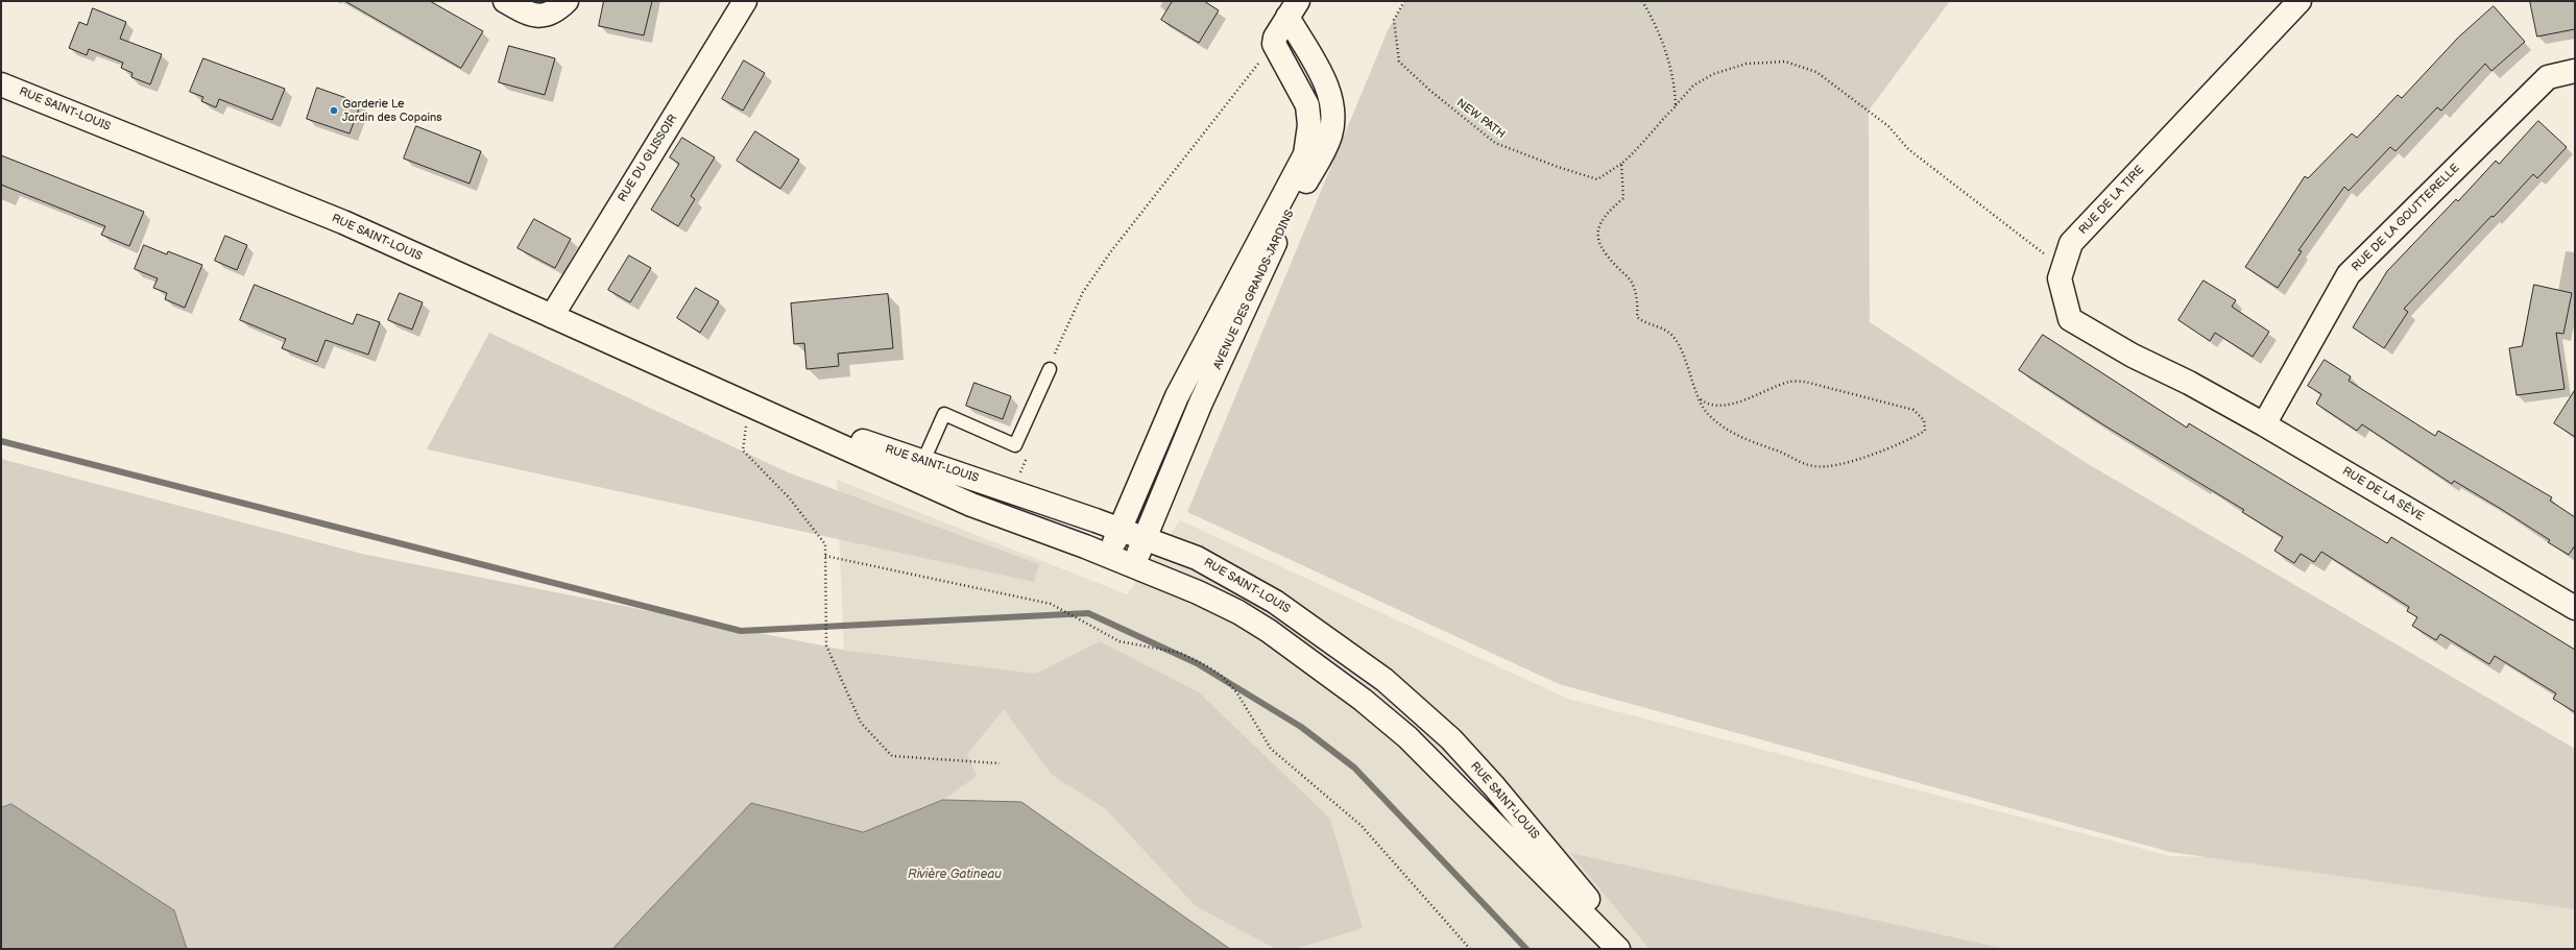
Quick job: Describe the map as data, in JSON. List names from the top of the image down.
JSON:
{
  "streets": {
    "street": [
      "RUE SAINT-LOUIS",
      "RUE DU GLISSOIR",
      "RUE DE LA TIRE",
      "RUE DE LA GOUTTERELLE",
      "AVENUE DES GRANDS-JARDINS",
      "RUE DE LA SÈVE"
    ],
    "path": ["NEW PATH"]
  },
  "crossings": [
    ["RUE SAINT-LOUIS", "RUE DU GLISSOIR"],
    ["RUE SAINT-LOUIS", "AVENUE DES GRANDS-JARDINS"],
    ["RUE DE LA TIRE", "RUE DE LA SÈVE"],
    ["RUE DE LA GOUTTERELLE", "RUE DE LA SÈVE"]
  ],
  "water": ["Rivière Gatineau"],
  "places": ["Garderie Le Jardin des Copains"]
}
